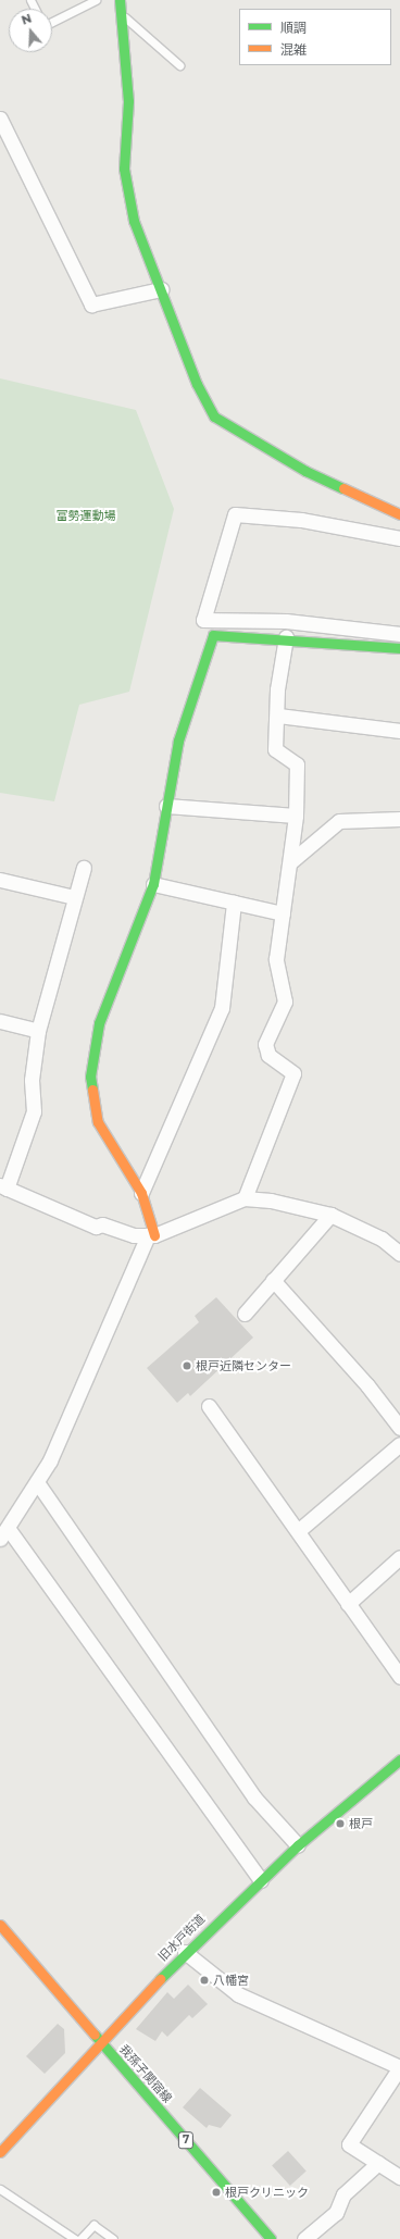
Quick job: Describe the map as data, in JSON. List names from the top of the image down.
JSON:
{
  "streets": {
    "street": ["旧水戸街道", "我孫子関宿線", "7"]
  },
  "crossings": [
    ["旧水戸街道", "我孫子関宿線"]
  ],
  "parks": ["富勢運動場"],
  "places": [
    "根戸近隣センター",
    "根戸",
    "八幡宮",
    "根戸クリニック"
  ],
  "legend": ["順調", "混雑"],
  "north": "top"
}
